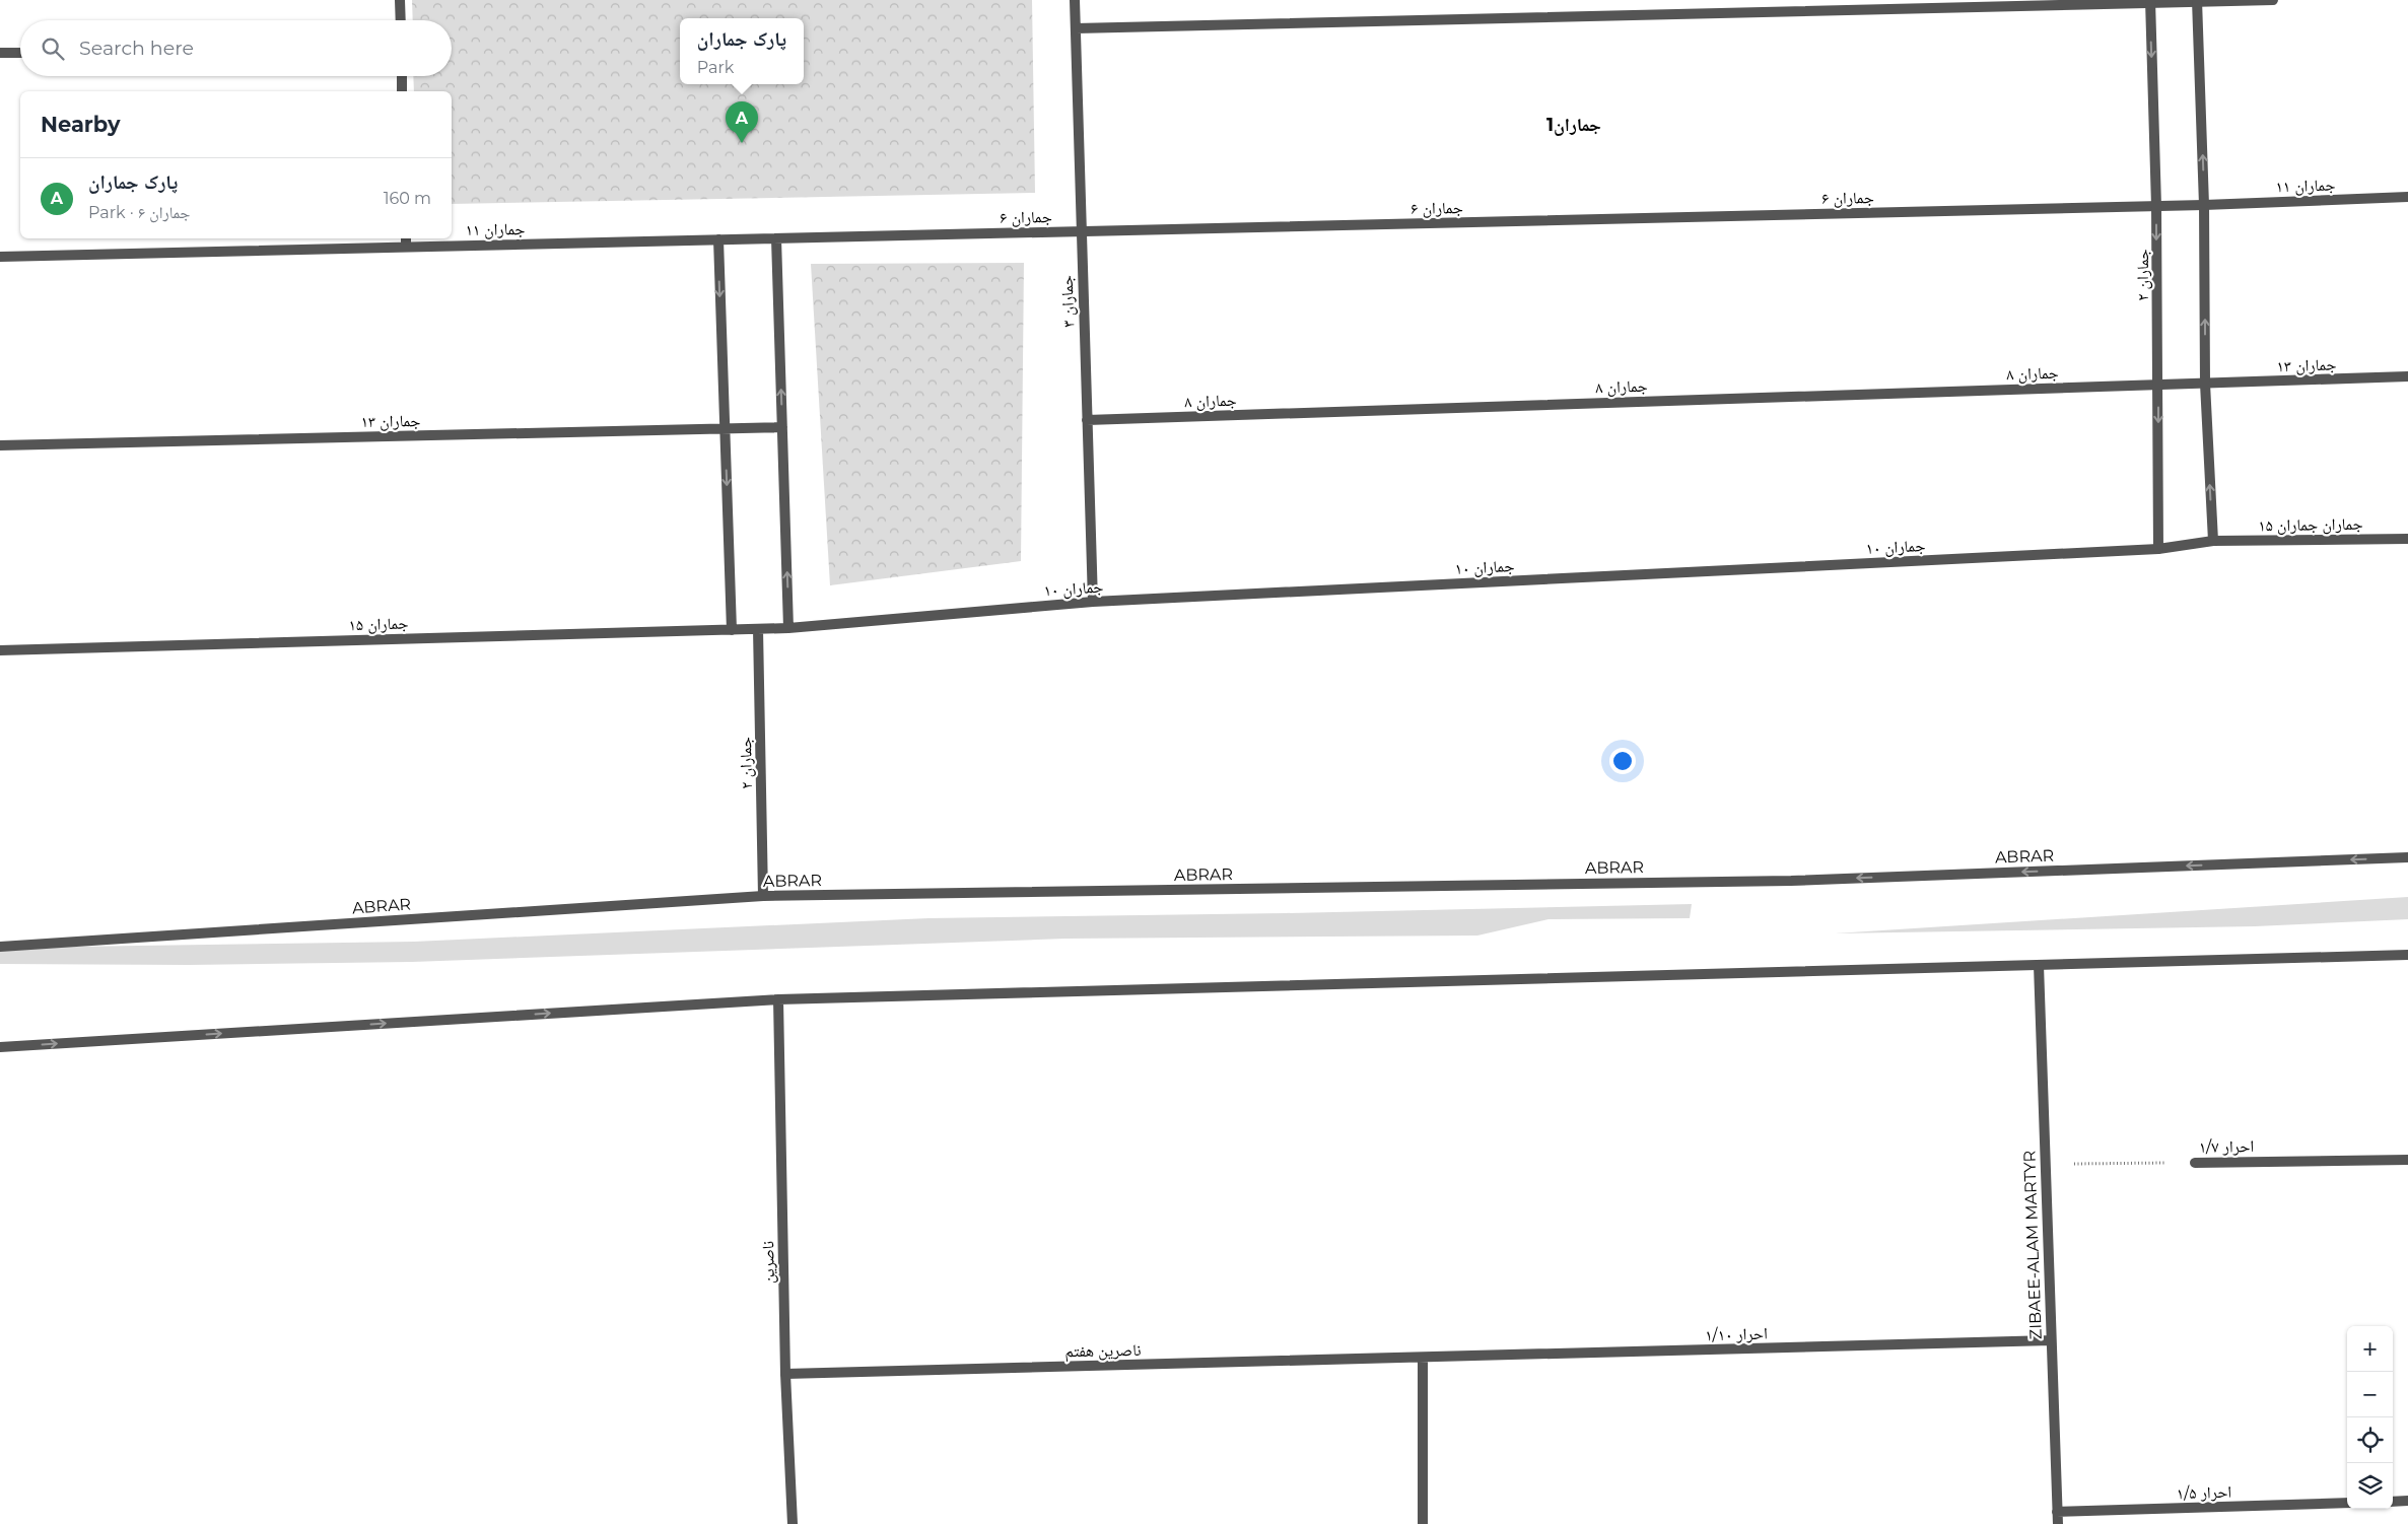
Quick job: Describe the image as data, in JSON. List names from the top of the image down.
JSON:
{
  "streets": {
    "street": [
      "جماران ۱۱",
      "جماران ۶",
      "جماران ۲",
      "جماران ۳",
      "جماران ۱۳",
      "جماران ۸",
      "جماران جماران ۱۵",
      "جماران ۱۰",
      "جماران ۱۵",
      "ABRAR",
      "۱/۷ احرار",
      "ZIBAEE-ALAM MARTYR",
      "ناصرین",
      "۱/۱۰ احرار",
      "ناصرین هفتم",
      "۱/۵ احرار"
    ]
  },
  "crossings": [
    ["جماران ۱۱", "جماران ۶"],
    ["جماران ۱۱", "جماران ۲"],
    ["جماران ۶", "جماران ۲"],
    ["جماران ۶", "جماران ۳"],
    ["جماران ۲", "جماران ۱۳"],
    ["جماران ۲", "جماران ۸"],
    ["جماران ۲", "جماران ۱۰"],
    ["جماران ۲", "جماران ۱۵"],
    ["جماران ۲", "ABRAR"],
    ["جماران ۳", "جماران ۸"],
    ["جماران ۳", "جماران ۱۰"],
    ["جماران ۱۳", "جماران ۸"],
    ["جماران جماران ۱۵", "جماران ۱۰"],
    ["جماران ۱۰", "جماران ۱۵"],
    ["۱/۷ احرار", "ZIBAEE-ALAM MARTYR"],
    ["ZIBAEE-ALAM MARTYR", "۱/۱۰ احرار"],
    ["ZIBAEE-ALAM MARTYR", "۱/۵ احرار"],
    ["ناصرین", "ناصرین هفتم"],
    ["۱/۱۰ احرار", "ناصرین هفتم"]
  ],
  "one_way": ["ABRAR"],
  "districts": ["جماران1"],
  "page": {
    "popup": ["پارک جماران", "Park"],
    "search": "Search here",
    "heading": "Nearby",
    "pins": "A",
    "list": [
      {
        "mark": "A",
        "name": "پارک جماران",
        "note": "Park · جماران ۶",
        "value": "160 m"
      }
    ],
    "map_buttons": ["+", "−"]
  }
}
